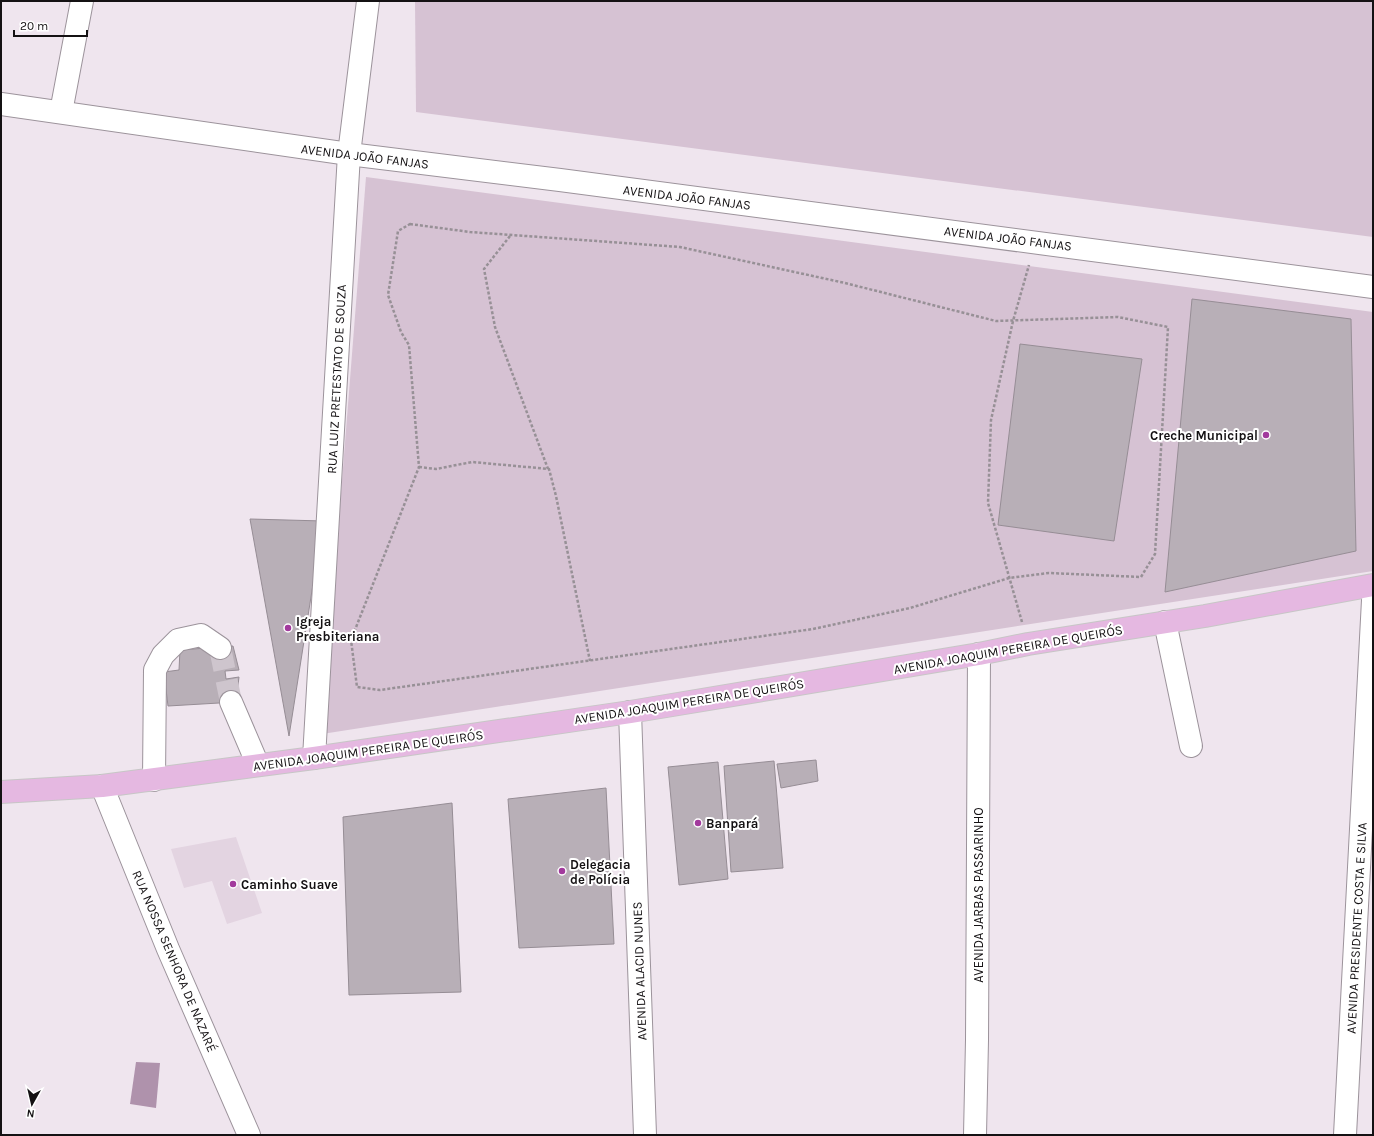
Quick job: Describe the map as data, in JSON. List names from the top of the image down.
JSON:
{
  "streets": {
    "main road": ["AVENIDA JOAQUIM PEREIRA DE QUEIRÓS"],
    "street": [
      "AVENIDA JOÃO FANJAS",
      "RUA LUIZ PRETESTATO DE SOUZA",
      "AVENIDA JARBAS PASSARINHO",
      "AVENIDA PRESIDENTE COSTA E SILVA",
      "RUA NOSSA SENHORA DE NAZARÉ",
      "AVENIDA ALACID NUNES"
    ]
  },
  "crossings": [
    ["AVENIDA JOÃO FANJAS", "RUA LUIZ PRETESTATO DE SOUZA"],
    ["RUA LUIZ PRETESTATO DE SOUZA", "AVENIDA JOAQUIM PEREIRA DE QUEIRÓS"],
    ["AVENIDA JOAQUIM PEREIRA DE QUEIRÓS", "AVENIDA JARBAS PASSARINHO"],
    ["AVENIDA JOAQUIM PEREIRA DE QUEIRÓS", "RUA NOSSA SENHORA DE NAZARÉ"],
    ["AVENIDA JOAQUIM PEREIRA DE QUEIRÓS", "AVENIDA ALACID NUNES"]
  ],
  "places": [
    "Creche Municipal",
    "Igreja Presbiteriana",
    "Banpará",
    "Delegacia de Polícia",
    "Caminho Suave"
  ],
  "scale_bar": "20 m",
  "north": "bottom"
}
